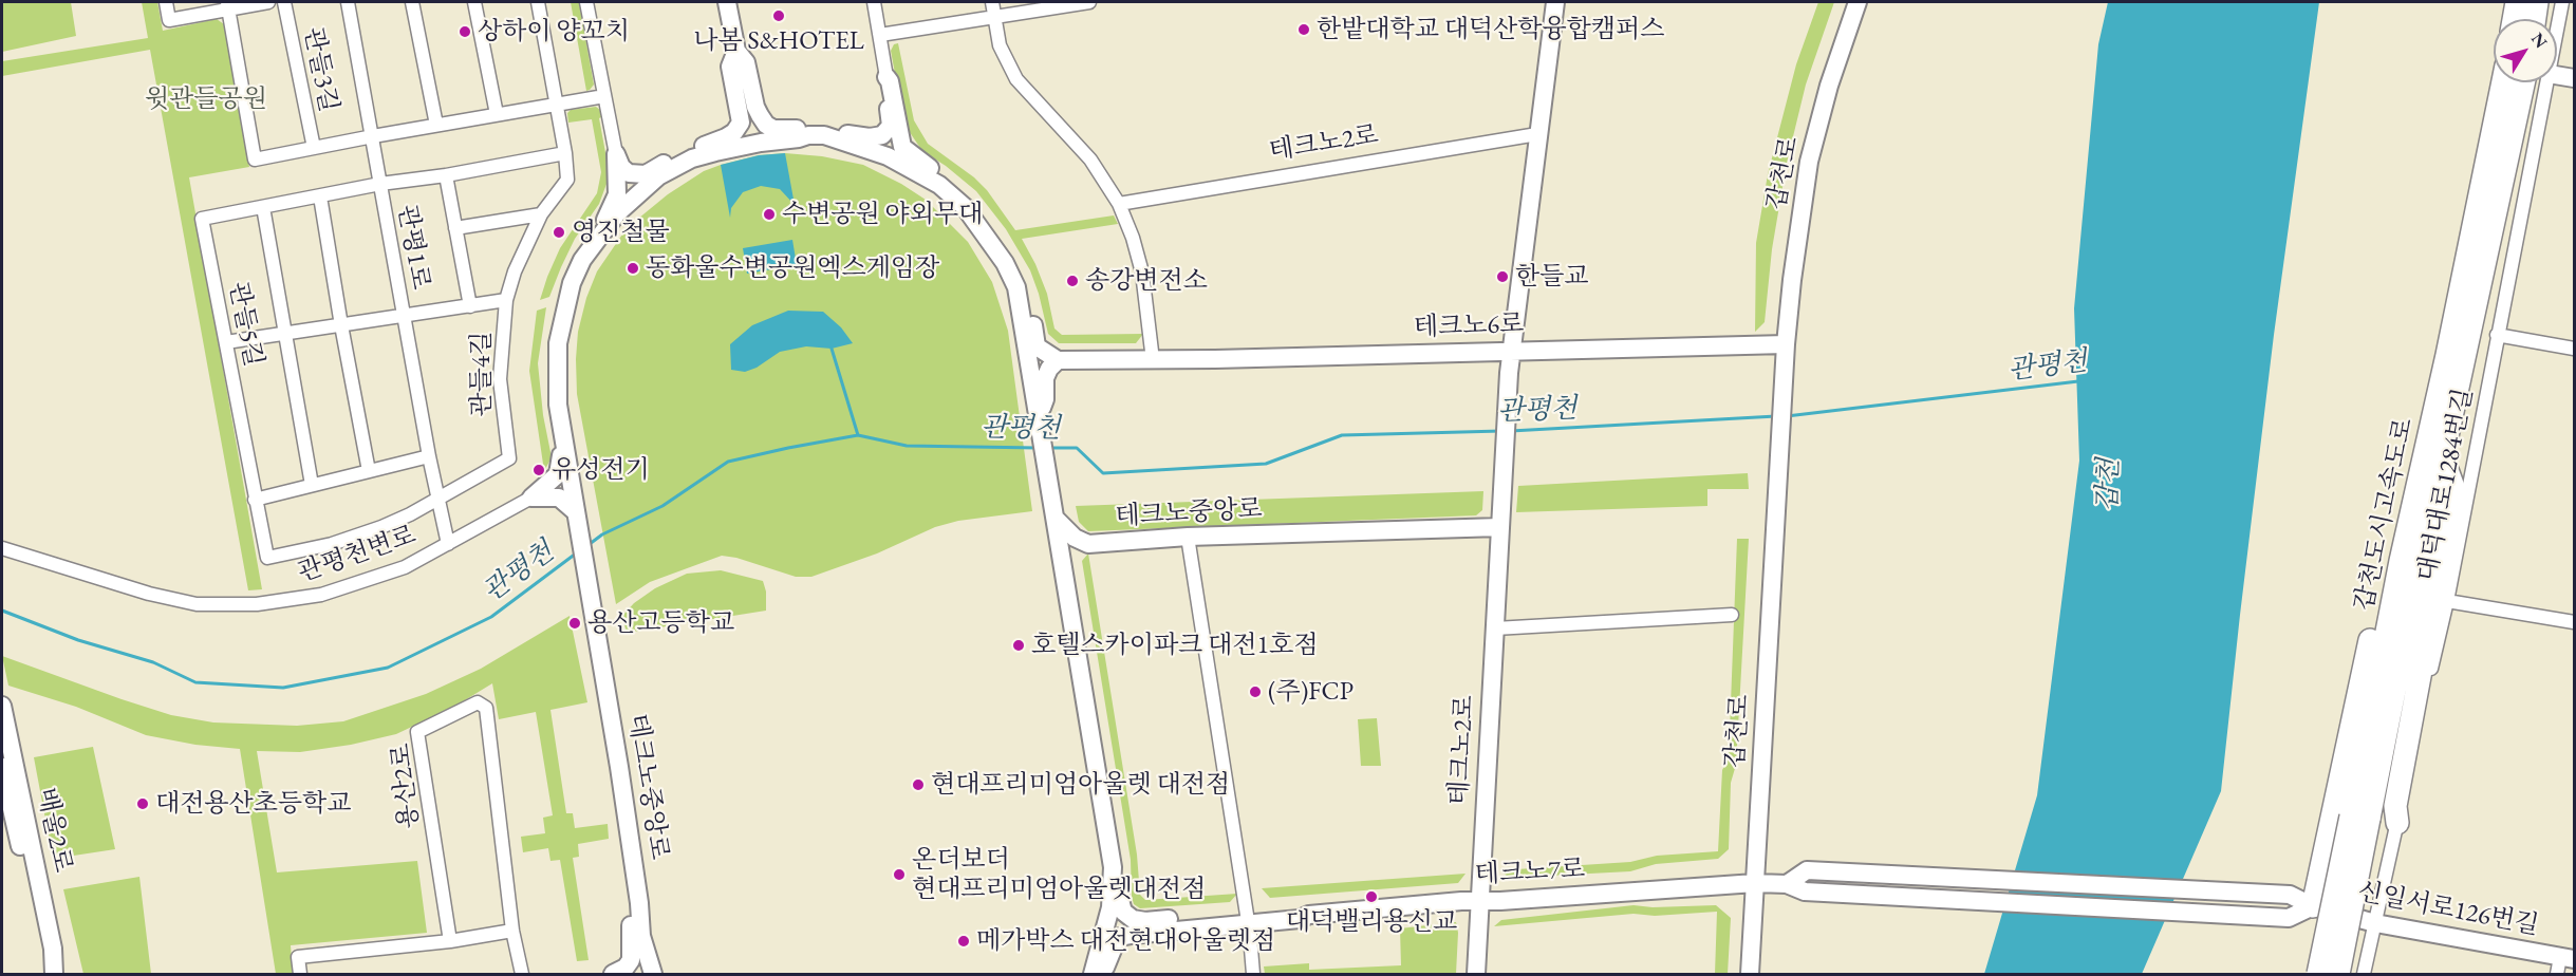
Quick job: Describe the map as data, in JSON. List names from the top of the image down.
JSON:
{
  "streets": {
    "highway": ["갑천도시고속도로"],
    "main road": [
      "테크노2로",
      "갑천로",
      "테크노6로",
      "테크노중앙로",
      "배울2로",
      "테크노7로",
      "신일서로126번길"
    ],
    "street": [
      "관들3길",
      "관평1로",
      "관들5길",
      "관들4길",
      "대덕대로1284번길",
      "관평천변로",
      "용산2로"
    ]
  },
  "crossings": [
    ["관들3길", "관평1로"],
    ["관들3길", "관들4길"],
    ["테크노2로", "테크노6로"],
    ["테크노2로", "테크노중앙로"],
    ["테크노2로", "테크노7로"],
    ["갑천로", "테크노6로"],
    ["갑천로", "테크노7로"],
    ["관평1로", "관들5길"],
    ["관평1로", "관들4길"],
    ["관평1로", "관평천변로"],
    ["관들5길", "관들4길"],
    ["대덕대로1284번길", "신일서로126번길"],
    ["테크노7로", "신일서로126번길"]
  ],
  "water": ["관평천", "갑천"],
  "parks": ["윗관들공원"],
  "places": [
    "나봄 S&HOTEL",
    "한밭대학교 대덕산학융합캠퍼스",
    "상하이 양꼬치",
    "수변공원 야외무대",
    "영진철물",
    "동화울수변공원엑스게임장",
    "한들교",
    "송강변전소",
    "유성전기",
    "용산고등학교",
    "호텔스카이파크 대전1호점",
    "(주)FCP",
    "현대프리미엄아울렛 대전점",
    "대전용산초등학교",
    "온더보더 현대프리미엄아울렛대전점",
    "대덕밸리용신교",
    "메가박스 대전현대아울렛점"
  ],
  "north": "top right"
}
